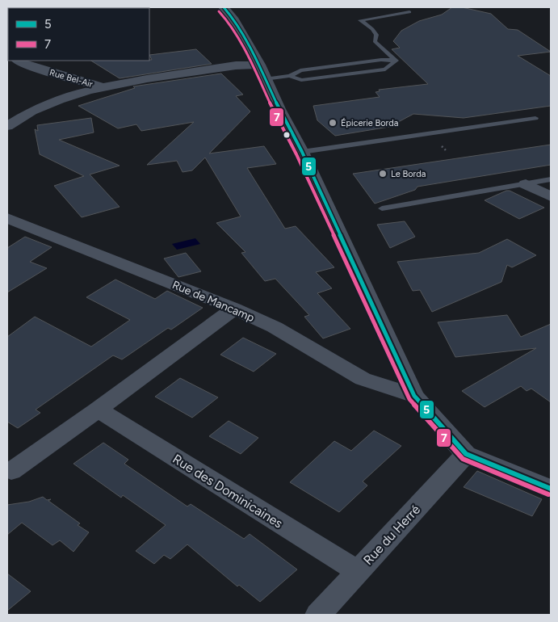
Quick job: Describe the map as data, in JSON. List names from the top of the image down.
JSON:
{
  "streets": {
    "street": [
      "Rue Bel-Air",
      "Rue de Mancamp",
      "Rue des Dominicaines",
      "Rue du Herré"
    ]
  },
  "crossings": [
    ["Rue des Dominicaines", "Rue du Herré"]
  ],
  "places": ["Épicerie Borda", "Le Borda"],
  "lines": ["transit line 5", "transit line 7"],
  "legend": ["5", "7"]
}
